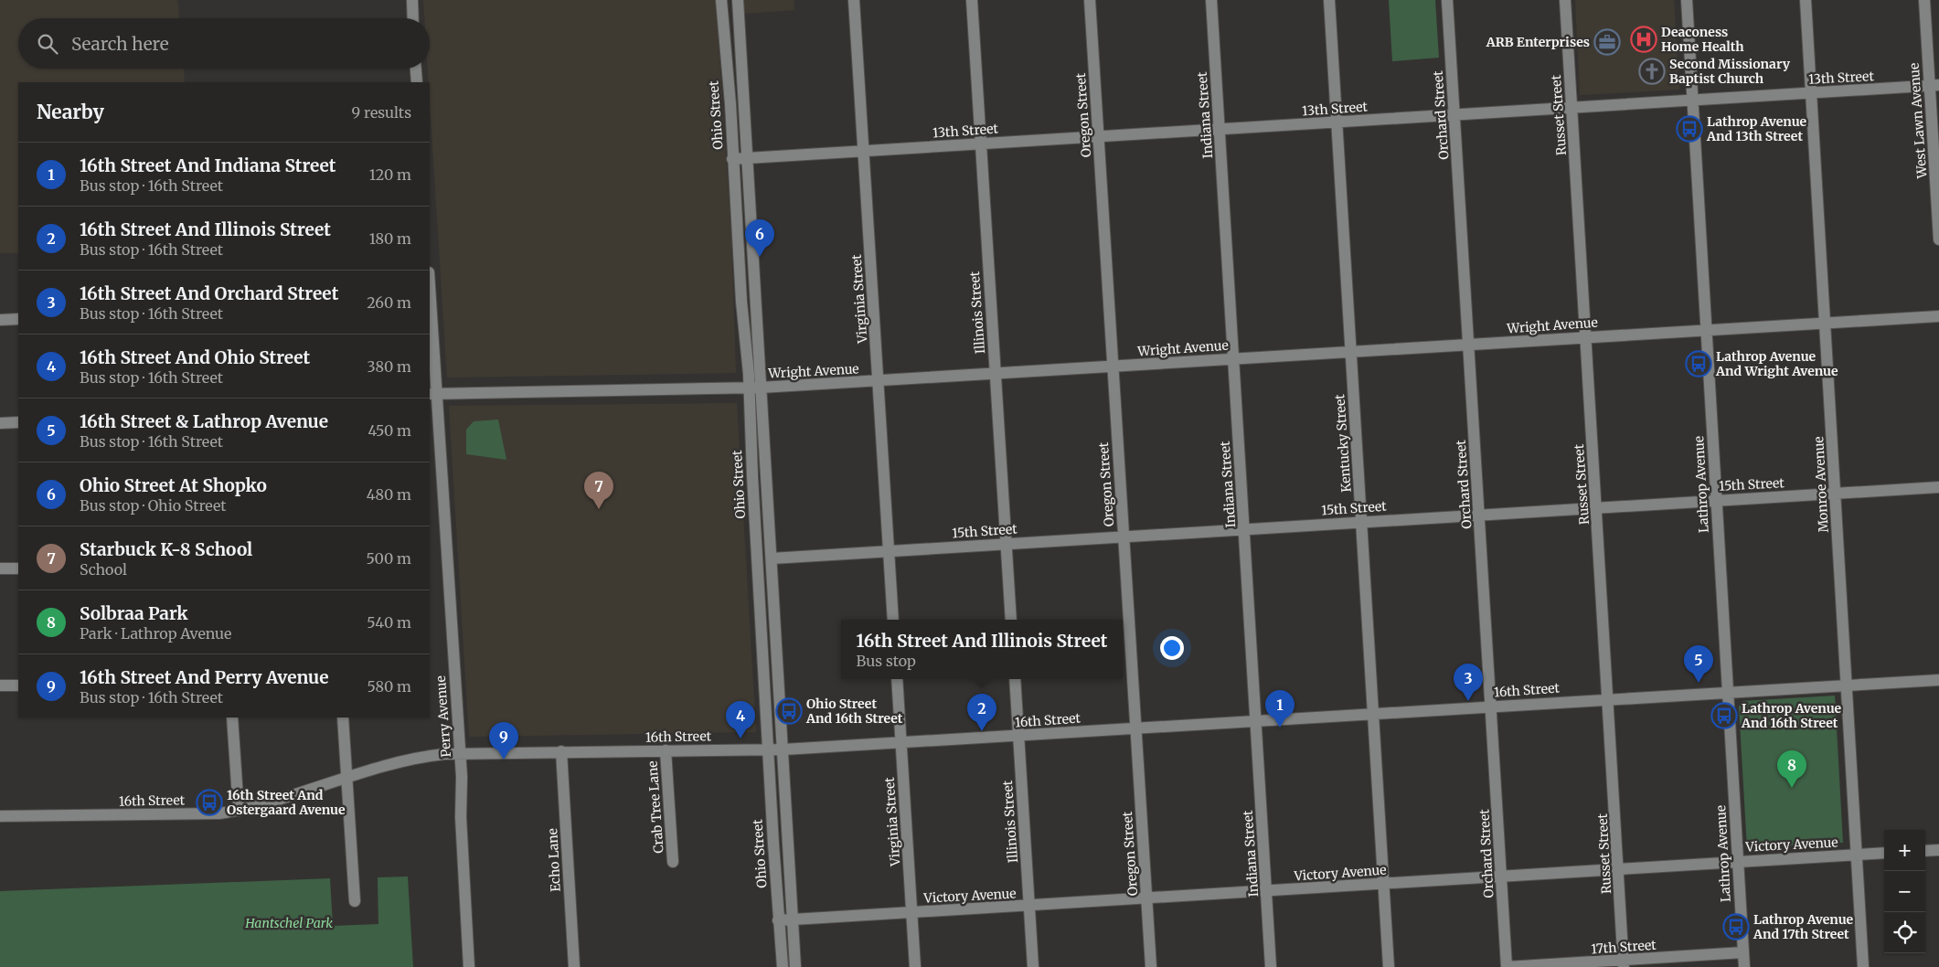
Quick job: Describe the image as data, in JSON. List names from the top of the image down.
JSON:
{
  "streets": {
    "street": [
      "13th Street",
      "Ohio Street",
      "Oregon Street",
      "Indiana Street",
      "Orchard Street",
      "Russet Street",
      "West Lawn Avenue",
      "Virginia Street",
      "Illinois Street",
      "Wright Avenue",
      "Kentucky Street",
      "Lathrop Avenue",
      "15th Street",
      "Monroe Avenue",
      "16th Street",
      "Perry Avenue",
      "Crab Tree Lane",
      "Victory Avenue",
      "Echo Lane",
      "17th Street"
    ]
  },
  "crossings": [
    ["13th Street", "Ohio Street"],
    ["13th Street", "Oregon Street"],
    ["13th Street", "Indiana Street"],
    ["13th Street", "Orchard Street"],
    ["13th Street", "Russet Street"],
    ["13th Street", "West Lawn Avenue"],
    ["13th Street", "Virginia Street"],
    ["13th Street", "Illinois Street"],
    ["13th Street", "Kentucky Street"],
    ["13th Street", "Lathrop Avenue"],
    ["13th Street", "Monroe Avenue"],
    ["Ohio Street", "Wright Avenue"],
    ["Ohio Street", "16th Street"],
    ["Ohio Street", "Victory Avenue"],
    ["Oregon Street", "Wright Avenue"],
    ["Oregon Street", "15th Street"],
    ["Oregon Street", "16th Street"],
    ["Oregon Street", "Victory Avenue"],
    ["Indiana Street", "Wright Avenue"],
    ["Indiana Street", "15th Street"],
    ["Indiana Street", "16th Street"],
    ["Indiana Street", "Victory Avenue"],
    ["Orchard Street", "Wright Avenue"],
    ["Orchard Street", "15th Street"],
    ["Orchard Street", "16th Street"],
    ["Orchard Street", "Victory Avenue"],
    ["Orchard Street", "17th Street"],
    ["Russet Street", "Wright Avenue"],
    ["Russet Street", "15th Street"],
    ["Russet Street", "16th Street"],
    ["Russet Street", "Victory Avenue"],
    ["Russet Street", "17th Street"],
    ["Virginia Street", "Wright Avenue"],
    ["Virginia Street", "15th Street"],
    ["Virginia Street", "16th Street"],
    ["Virginia Street", "Victory Avenue"],
    ["Illinois Street", "Wright Avenue"],
    ["Illinois Street", "15th Street"],
    ["Illinois Street", "16th Street"],
    ["Illinois Street", "Victory Avenue"],
    ["Wright Avenue", "Kentucky Street"],
    ["Wright Avenue", "Lathrop Avenue"],
    ["Wright Avenue", "Monroe Avenue"],
    ["Wright Avenue", "Perry Avenue"],
    ["Kentucky Street", "15th Street"],
    ["Kentucky Street", "16th Street"],
    ["Kentucky Street", "Victory Avenue"],
    ["Lathrop Avenue", "15th Street"],
    ["Lathrop Avenue", "16th Street"],
    ["Lathrop Avenue", "Victory Avenue"],
    ["Lathrop Avenue", "17th Street"],
    ["15th Street", "Monroe Avenue"],
    ["Monroe Avenue", "16th Street"],
    ["Monroe Avenue", "Victory Avenue"],
    ["16th Street", "Perry Avenue"],
    ["16th Street", "Crab Tree Lane"],
    ["16th Street", "Echo Lane"]
  ],
  "parks": ["Hantschel Park"],
  "places": {
    "hospital": ["Deaconess Home Health"],
    "office": ["ARB Enterprises"],
    "church": ["Second Missionary Baptist Church"],
    "bus stop": [
      "Lathrop Avenue And 13th Street",
      "Lathrop Avenue And Wright Avenue",
      "Ohio Street And 16th Street",
      "Lathrop Avenue And 16th Street",
      "16th Street And Ostergaard Avenue",
      "Lathrop Avenue And 17th Street"
    ]
  },
  "page": {
    "search": "Search here",
    "heading": ["Nearby", "9 results"],
    "list": [
      {
        "mark": "1",
        "name": "16th Street And Indiana Street",
        "note": "Bus stop · 16th Street",
        "value": "120 m"
      },
      {
        "mark": "2",
        "name": "16th Street And Illinois Street",
        "note": "Bus stop · 16th Street",
        "value": "180 m"
      },
      {
        "mark": "3",
        "name": "16th Street And Orchard Street",
        "note": "Bus stop · 16th Street",
        "value": "260 m"
      },
      {
        "mark": "4",
        "name": "16th Street And Ohio Street",
        "note": "Bus stop · 16th Street",
        "value": "380 m"
      },
      {
        "mark": "5",
        "name": "16th Street & Lathrop Avenue",
        "note": "Bus stop · 16th Street",
        "value": "450 m"
      },
      {
        "mark": "6",
        "name": "Ohio Street At Shopko",
        "note": "Bus stop · Ohio Street",
        "value": "480 m"
      },
      {
        "mark": "7",
        "name": "Starbuck K-8 School",
        "note": "School",
        "value": "500 m"
      },
      {
        "mark": "8",
        "name": "Solbraa Park",
        "note": "Park · Lathrop Avenue",
        "value": "540 m"
      },
      {
        "mark": "9",
        "name": "16th Street And Perry Avenue",
        "note": "Bus stop · 16th Street",
        "value": "580 m"
      }
    ],
    "pins": [
      "6",
      "7",
      "5",
      "3",
      "1",
      "2",
      "4",
      "9",
      "8"
    ],
    "popup": ["16th Street And Illinois Street", "Bus stop"],
    "map_buttons": ["+", "−"]
  }
}
